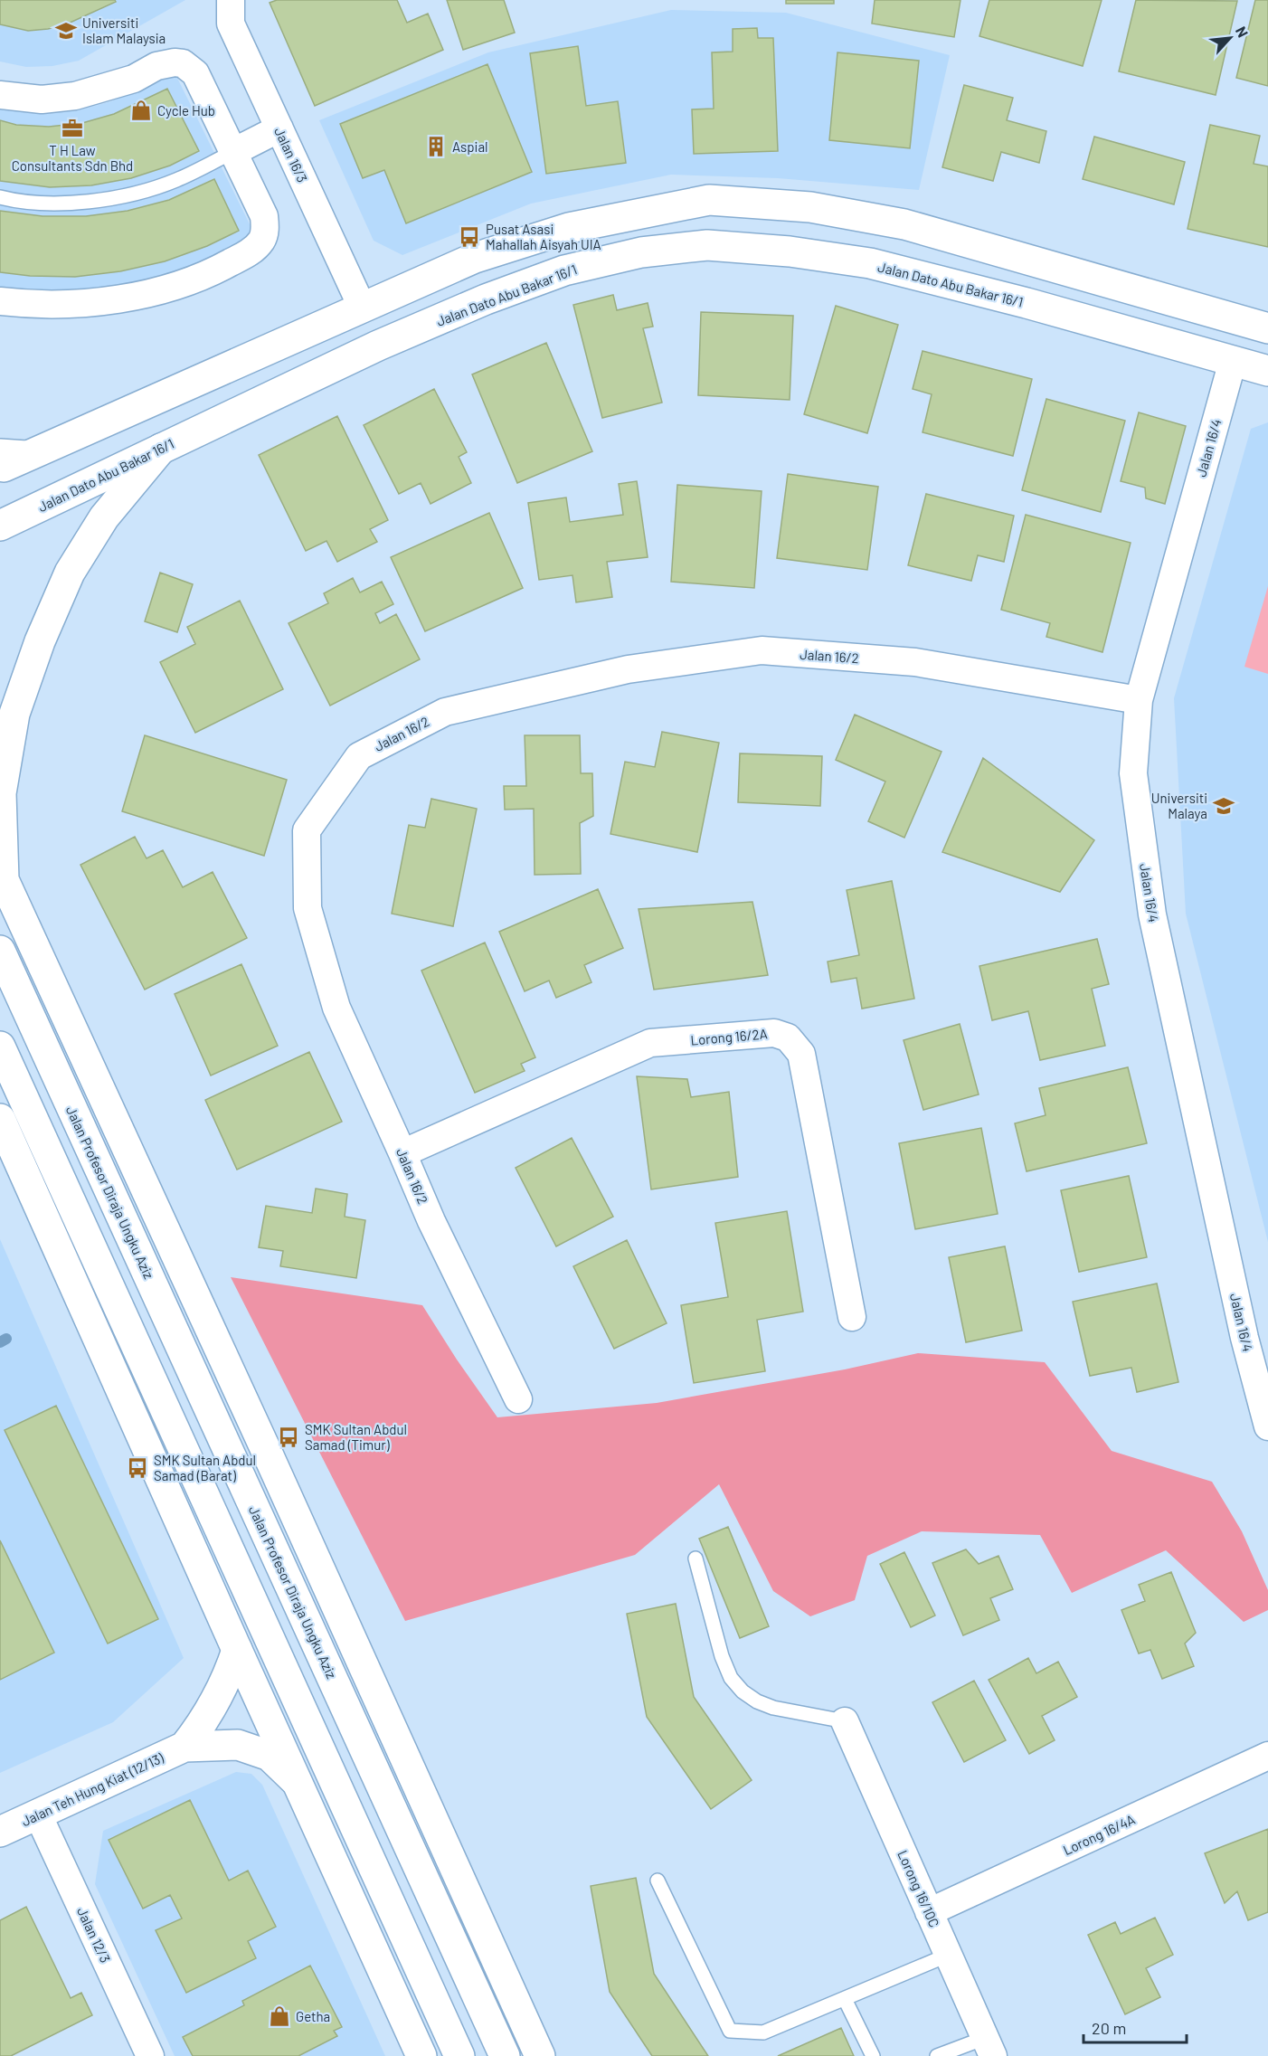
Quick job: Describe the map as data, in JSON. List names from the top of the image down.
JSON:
{
  "streets": {
    "main road": ["Jalan Dato Abu Bakar 16/1", "Jalan Profesor Diraja Ungku Aziz", "Jalan Teh Hung Kiat (12/13)"],
    "street": [
      "Jalan 16/3",
      "Jalan 16/4",
      "Jalan 16/2",
      "Lorong 16/2A",
      "Lorong 16/4A",
      "Lorong 16/10C",
      "Jalan 12/3"
    ]
  },
  "crossings": [
    ["Jalan Dato Abu Bakar 16/1", "Jalan 16/4"],
    ["Jalan 16/4", "Jalan 16/2"],
    ["Jalan 16/2", "Lorong 16/2A"],
    ["Jalan Teh Hung Kiat (12/13)", "Jalan 12/3"],
    ["Lorong 16/4A", "Lorong 16/10C"]
  ],
  "places": {
    "school or university": ["Universiti Islam Malaysia", "Universiti Malaya"],
    "shop": ["Cycle Hub", "Getha"],
    "office": ["T H Law Consultants Sdn Bhd"],
    "building": ["Aspial"],
    "bus stop": ["Pusat Asasi Mahallah Aisyah UIA", "SMK Sultan Abdul Samad (Timur)", "SMK Sultan Abdul Samad (Barat)"]
  },
  "scale_bar": "20 m",
  "north": "top right"
}
